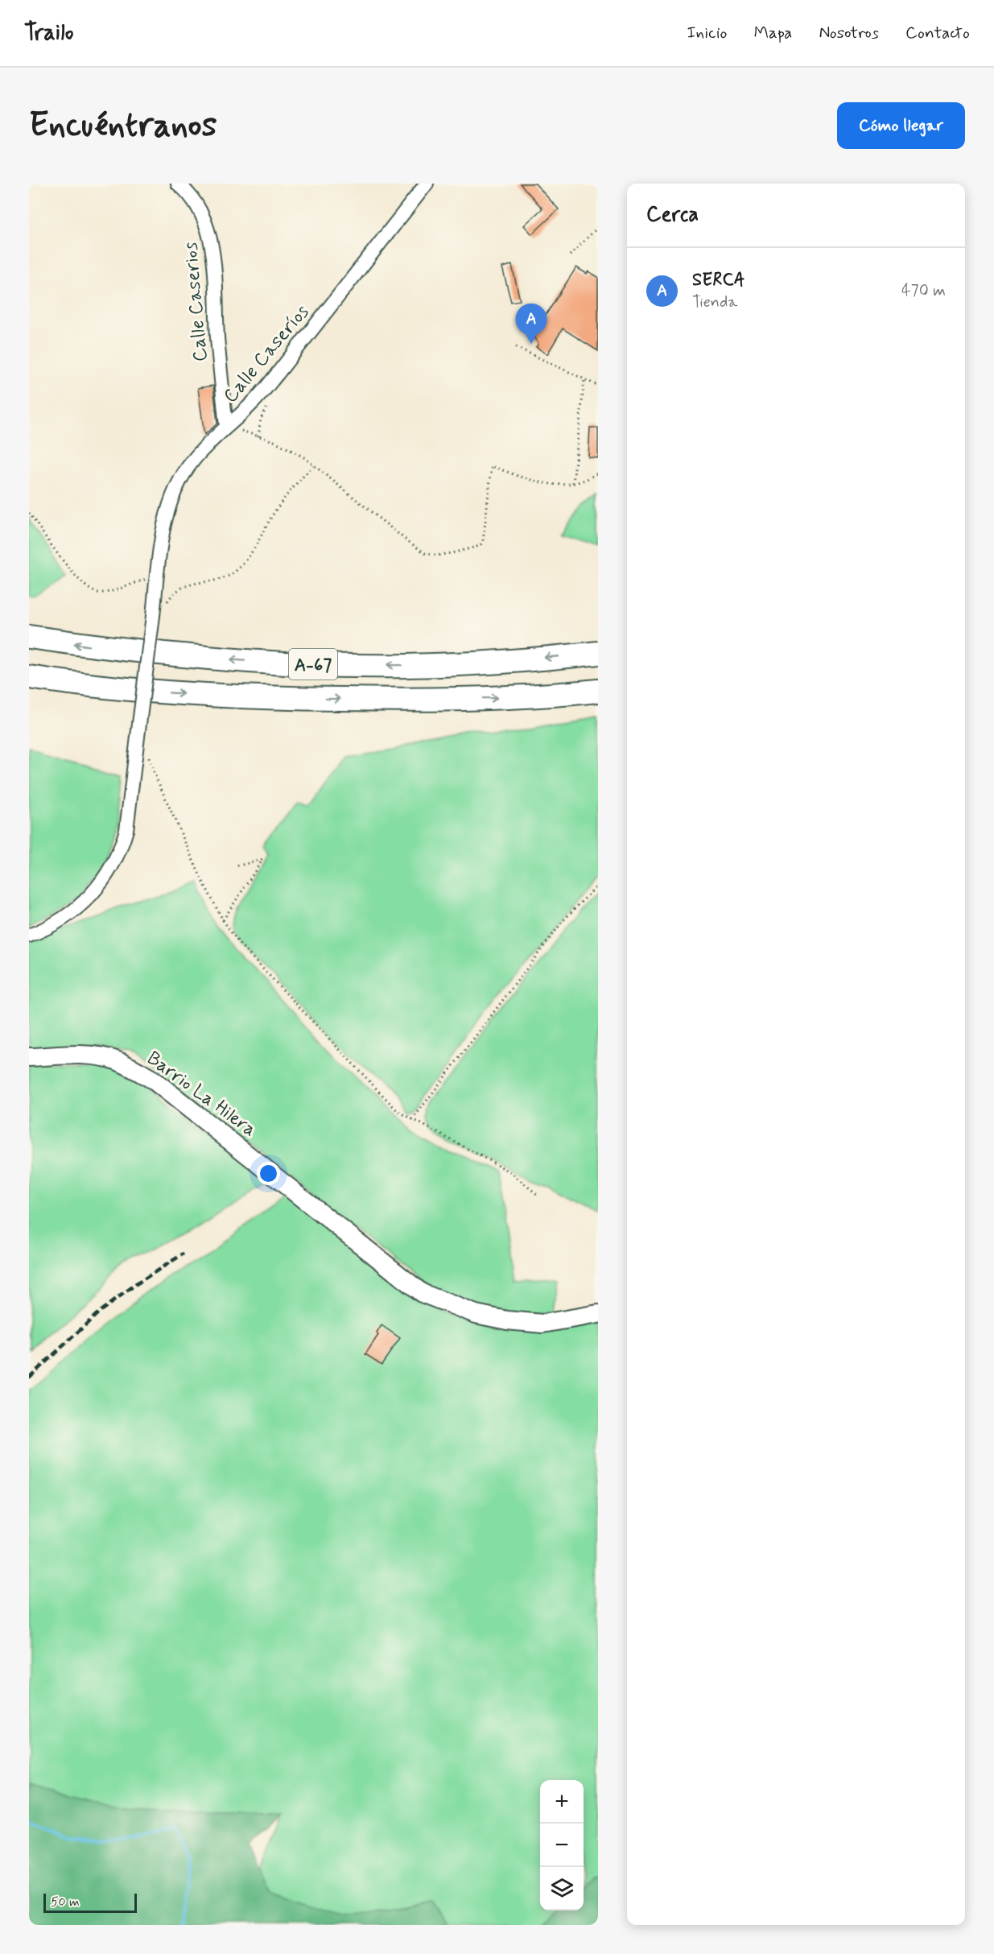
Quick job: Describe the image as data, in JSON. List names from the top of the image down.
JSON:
{
  "streets": {
    "highway": ["A-67"],
    "street": ["Calle Caserios", "Calle Caseríos", "Barrio La Hilera"]
  },
  "crossings": [
    ["Calle Caserios", "Calle Caseríos"]
  ],
  "scale_bar": "50 m",
  "page": {
    "header": "Trailo",
    "nav": [
      "Inicio",
      "Mapa",
      "Nosotros",
      "Contacto"
    ],
    "buttons": "Cómo llegar",
    "title": "Encuéntranos",
    "heading": "Cerca",
    "list": [
      {
        "mark": "A",
        "name": "SERCA",
        "note": "Tienda",
        "value": "470 m"
      }
    ],
    "pins": "A",
    "map_buttons": ["+", "−"],
    "scale": "50 m"
  }
}
